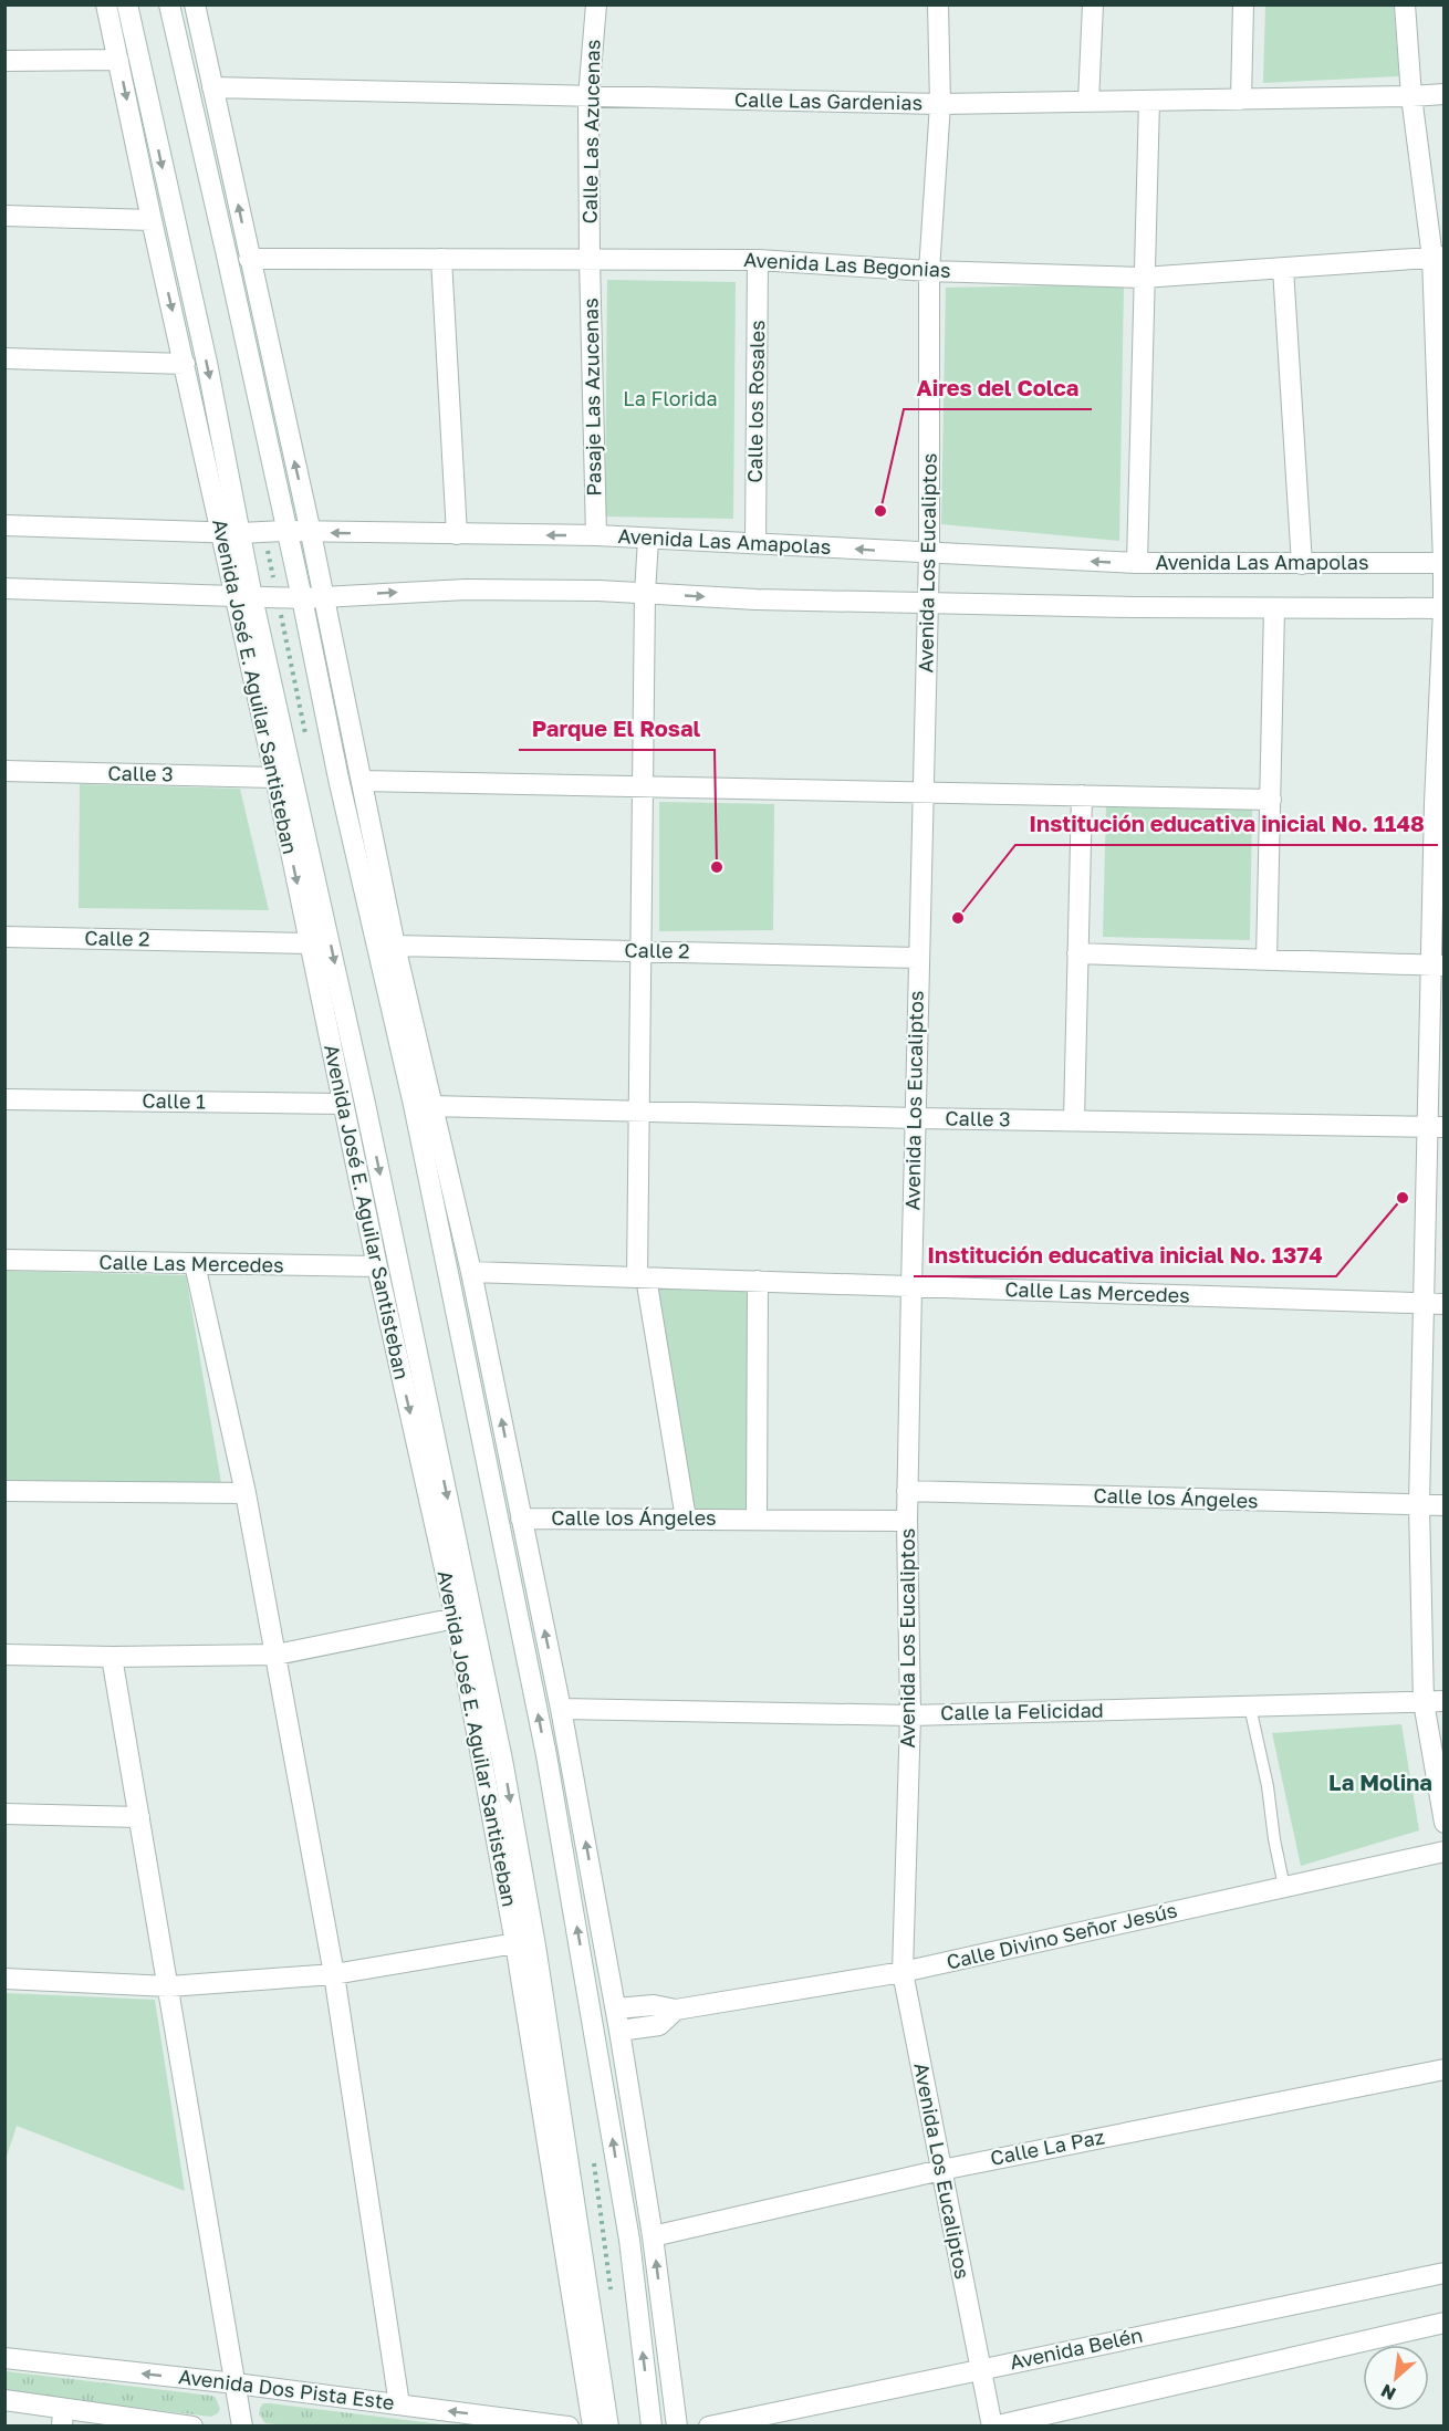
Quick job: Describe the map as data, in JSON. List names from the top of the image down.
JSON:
{
  "streets": {
    "street": [
      "Calle Las Gardenias",
      "Calle Las Azucenas",
      "Avenida Las Begonias",
      "Pasaje Las Azucenas",
      "Calle los Rosales",
      "Avenida Las Amapolas",
      "Avenida Los Eucaliptos",
      "Avenida José E. Aguilar Santisteban",
      "Calle 3",
      "Calle 2",
      "Calle 1",
      "Calle Las Mercedes",
      "Calle los Ángeles",
      "Calle la Felicidad",
      "Calle Divino Señor Jesús",
      "Calle La Paz",
      "Avenida Belén",
      "Avenida Dos Pista Este"
    ]
  },
  "crossings": [
    ["Calle Las Gardenias", "Calle Las Azucenas"],
    ["Calle Las Gardenias", "Avenida Los Eucaliptos"],
    ["Calle Las Azucenas", "Avenida Las Begonias"],
    ["Calle Las Azucenas", "Pasaje Las Azucenas"],
    ["Avenida Las Begonias", "Pasaje Las Azucenas"],
    ["Avenida Las Begonias", "Calle los Rosales"],
    ["Avenida Las Begonias", "Avenida Los Eucaliptos"],
    ["Pasaje Las Azucenas", "Avenida Las Amapolas"],
    ["Calle los Rosales", "Avenida Las Amapolas"],
    ["Avenida Las Amapolas", "Avenida Los Eucaliptos"],
    ["Avenida Las Amapolas", "Avenida José E. Aguilar Santisteban"],
    ["Avenida Los Eucaliptos", "Calle 3"],
    ["Avenida Los Eucaliptos", "Calle 2"],
    ["Avenida Los Eucaliptos", "Calle Las Mercedes"],
    ["Avenida Los Eucaliptos", "Calle los Ángeles"],
    ["Avenida Los Eucaliptos", "Calle la Felicidad"],
    ["Avenida Los Eucaliptos", "Calle Divino Señor Jesús"],
    ["Avenida Los Eucaliptos", "Calle La Paz"],
    ["Avenida Los Eucaliptos", "Avenida Belén"],
    ["Avenida José E. Aguilar Santisteban", "Calle 3"],
    ["Avenida José E. Aguilar Santisteban", "Calle 2"],
    ["Avenida José E. Aguilar Santisteban", "Calle 1"],
    ["Avenida José E. Aguilar Santisteban", "Calle Las Mercedes"]
  ],
  "districts": ["La Molina"],
  "parks": ["La Florida"],
  "places": [
    "Aires del Colca",
    "Parque El Rosal",
    "Institución educativa inicial No. 1148",
    "Institución educativa inicial No. 1374"
  ],
  "north": "bottom left"
}
